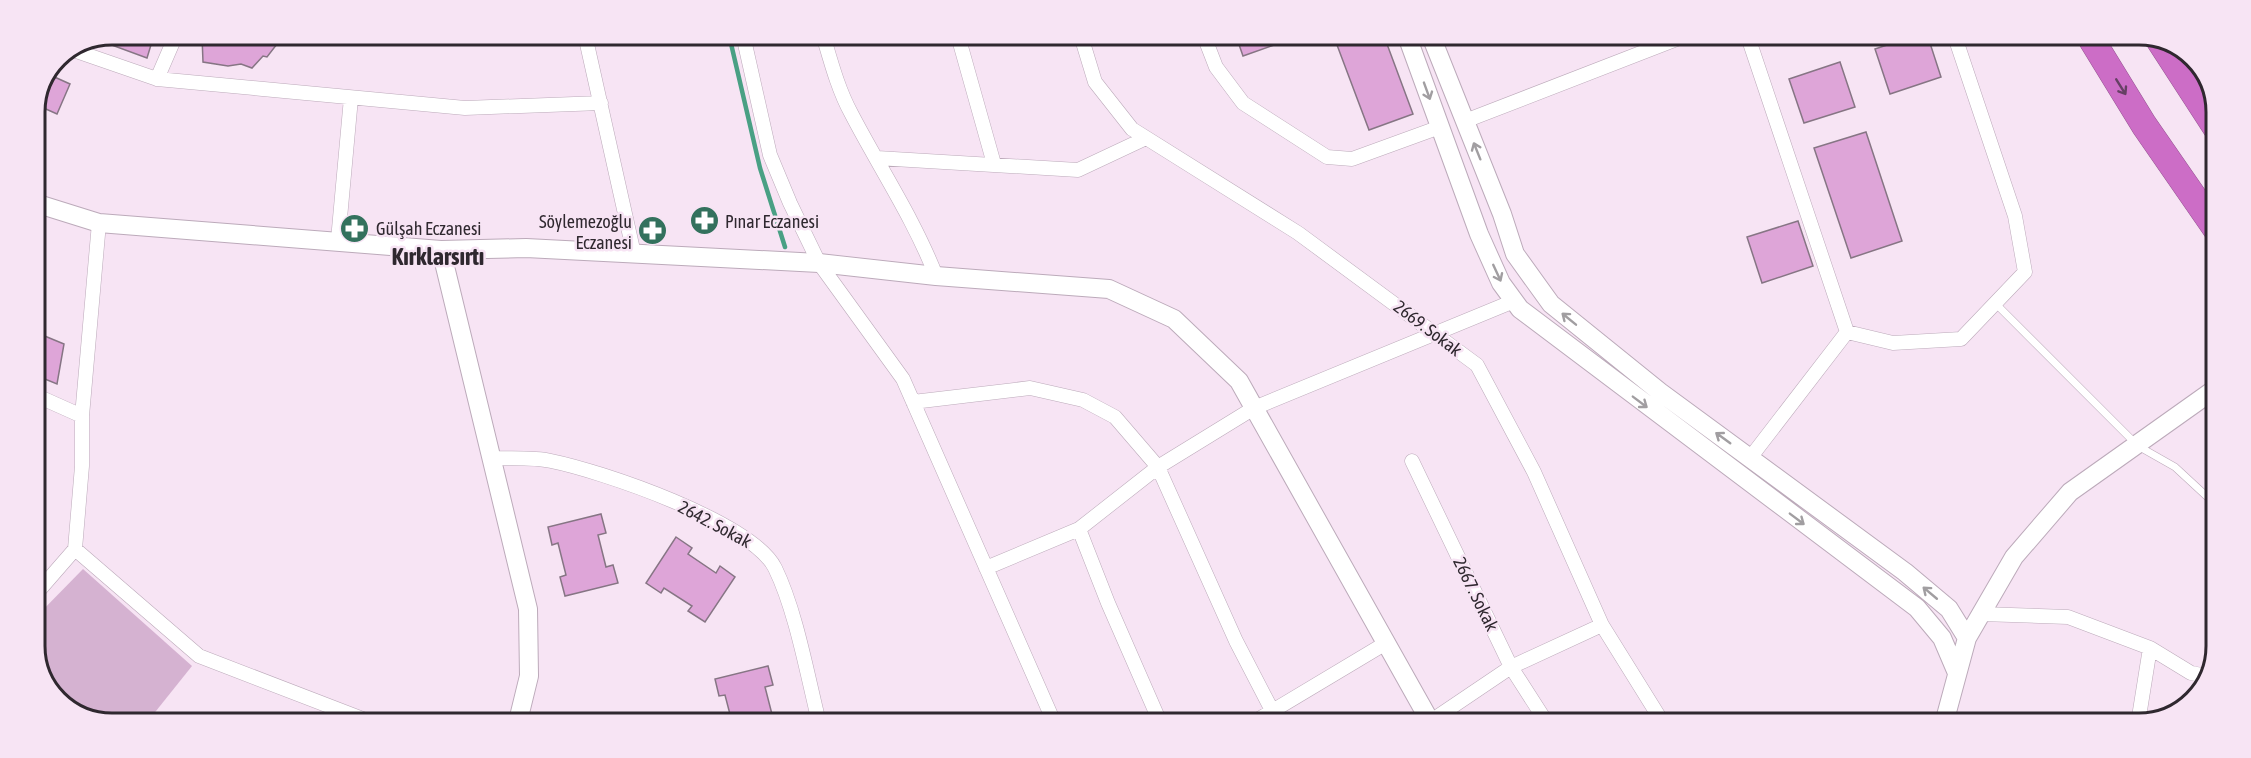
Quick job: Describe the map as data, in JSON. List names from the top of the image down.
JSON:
{
  "streets": {
    "street": ["2669. Sokak", "2642. Sokak", "2667. Sokak"]
  },
  "districts": ["Kırklarsırtı"],
  "places": {
    "pharmacy": ["Pınar Eczanesi", "Gülşah Eczanesi", "Söylemezoğlu Eczanesi"]
  }
}
